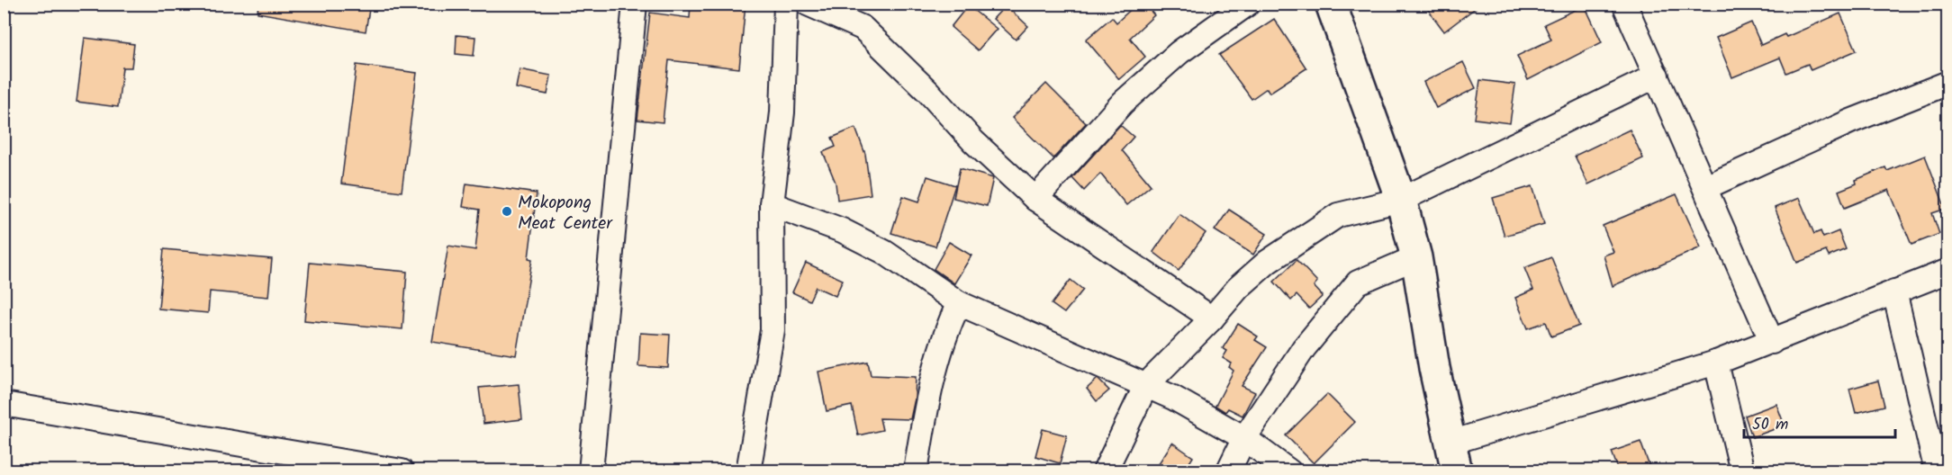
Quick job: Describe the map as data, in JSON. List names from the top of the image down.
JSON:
{
  "places": ["Mokopong Meat Center"],
  "scale_bar": "50 m"
}
